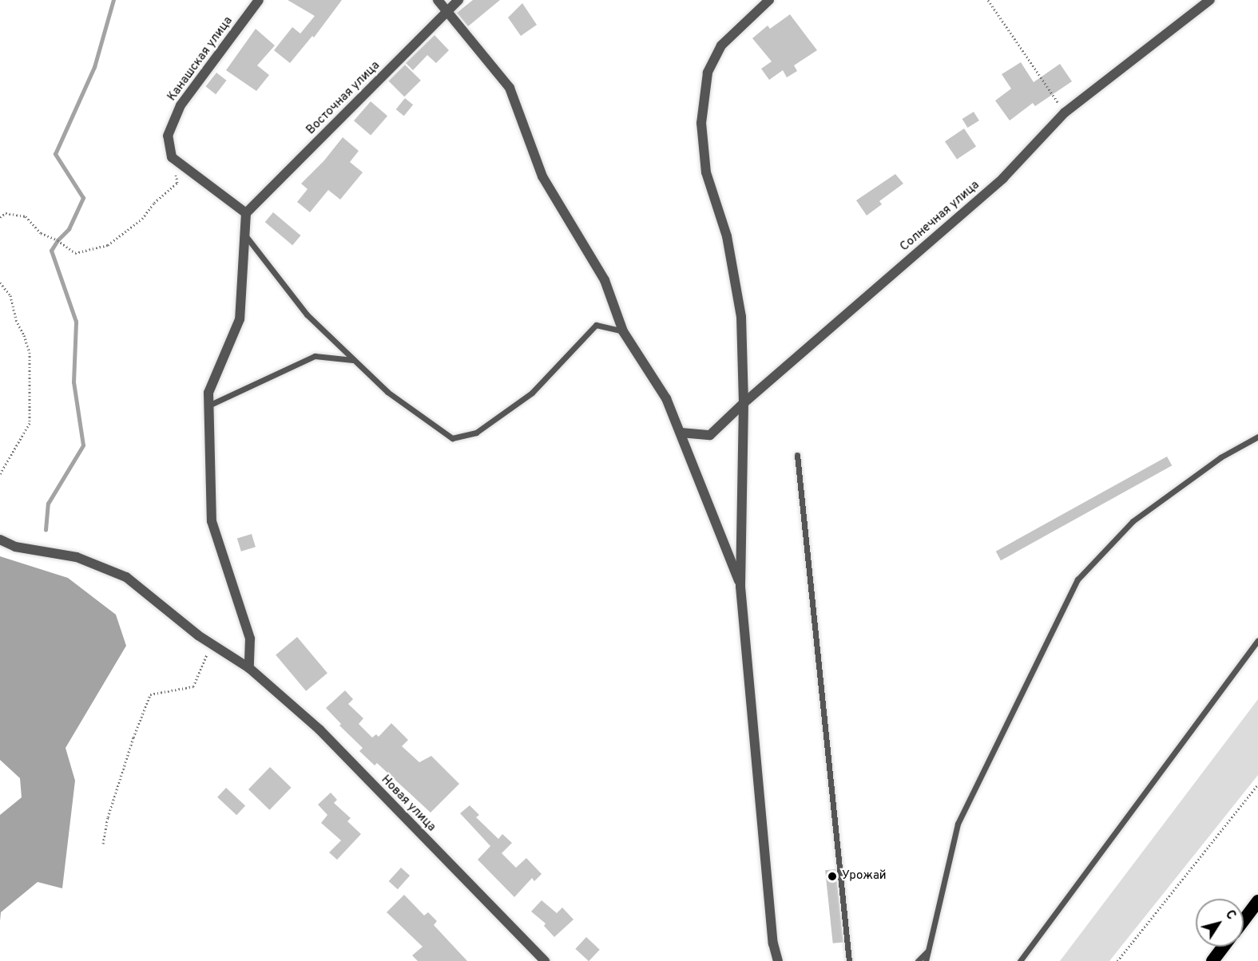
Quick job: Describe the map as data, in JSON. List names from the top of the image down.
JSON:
{
  "streets": {
    "street": [
      "Канашская улица",
      "Восточная улица",
      "Солнечная улица",
      "Новая улица"
    ]
  },
  "places": ["Урожай"],
  "north": "top right"
}
